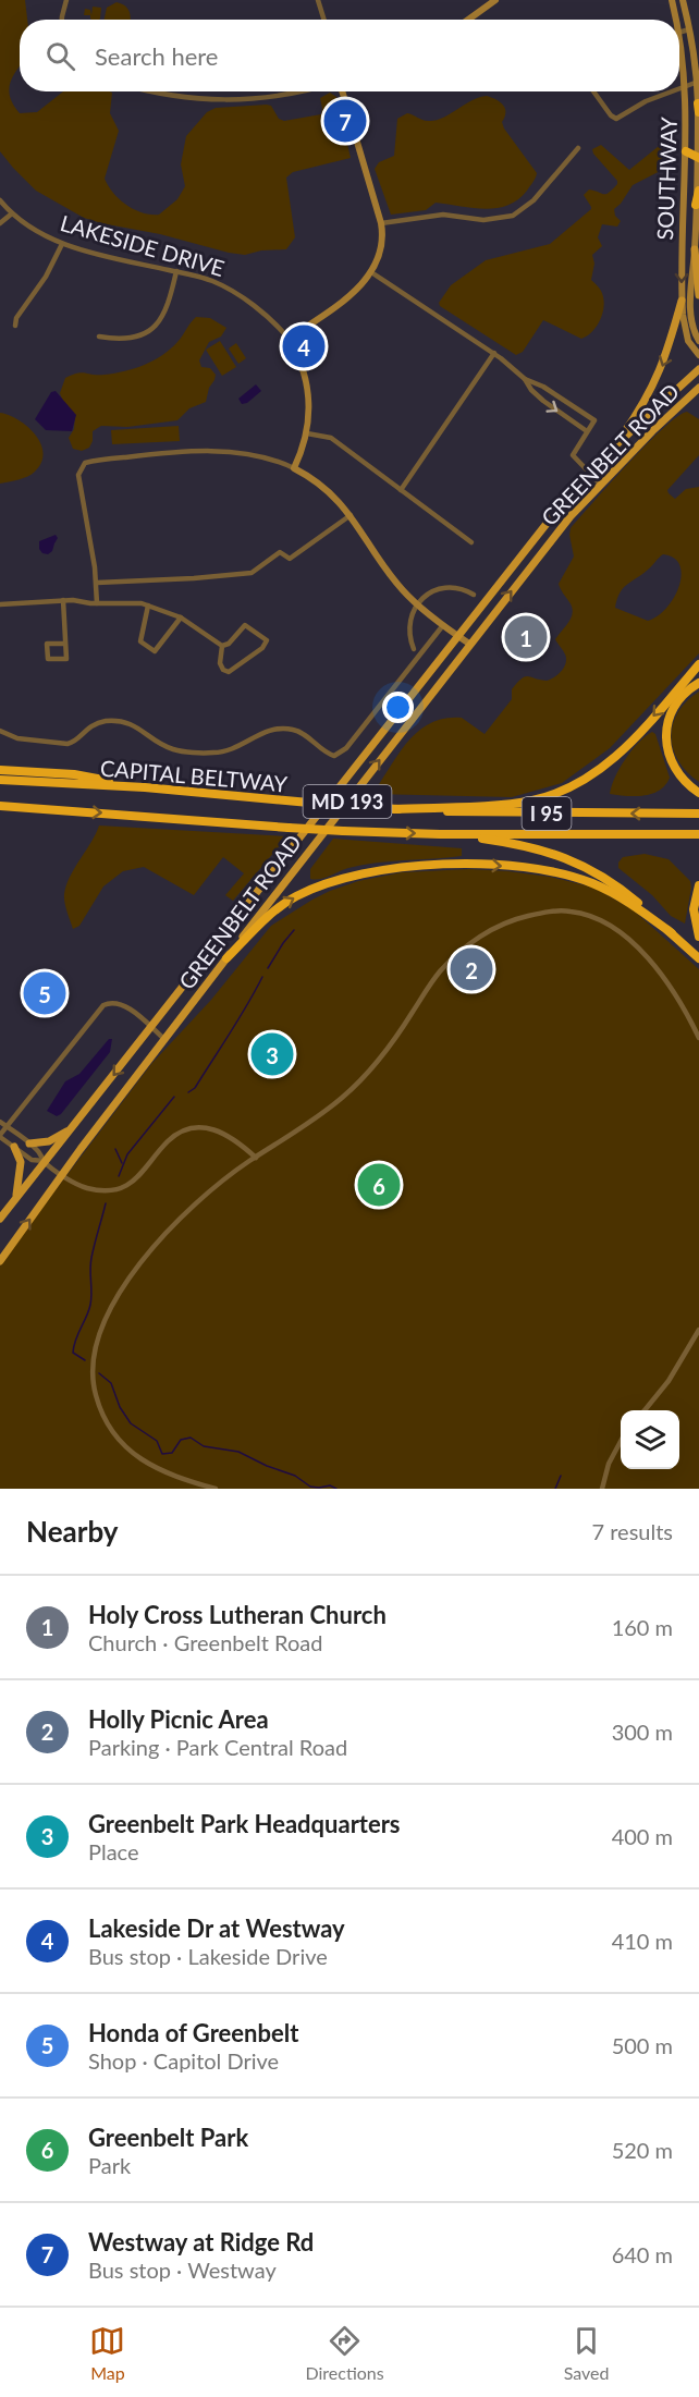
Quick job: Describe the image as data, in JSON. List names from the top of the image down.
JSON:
{
  "streets": {
    "highway": ["CAPITAL BELTWAY", "I 95"],
    "main road": ["GREENBELT ROAD", "MD 193"],
    "street": ["SOUTHWAY", "LAKESIDE DRIVE"]
  },
  "page": {
    "search": "Search here",
    "pins": [
      "7",
      "4",
      "1",
      "2",
      "5",
      "3",
      "6"
    ],
    "heading": ["Nearby", "7 results"],
    "list": [
      {
        "mark": "1",
        "name": "Holy Cross Lutheran Church",
        "note": "Church · Greenbelt Road",
        "value": "160 m"
      },
      {
        "mark": "2",
        "name": "Holly Picnic Area",
        "note": "Parking · Park Central Road",
        "value": "300 m"
      },
      {
        "mark": "3",
        "name": "Greenbelt Park Headquarters",
        "note": "Place",
        "value": "400 m"
      },
      {
        "mark": "4",
        "name": "Lakeside Dr at Westway",
        "note": "Bus stop · Lakeside Drive",
        "value": "410 m"
      },
      {
        "mark": "5",
        "name": "Honda of Greenbelt",
        "note": "Shop · Capitol Drive",
        "value": "500 m"
      },
      {
        "mark": "6",
        "name": "Greenbelt Park",
        "note": "Park",
        "value": "520 m"
      },
      {
        "mark": "7",
        "name": "Westway at Ridge Rd",
        "note": "Bus stop · Westway",
        "value": "640 m"
      }
    ],
    "nav": ["Map", "Directions", "Saved"]
  }
}
